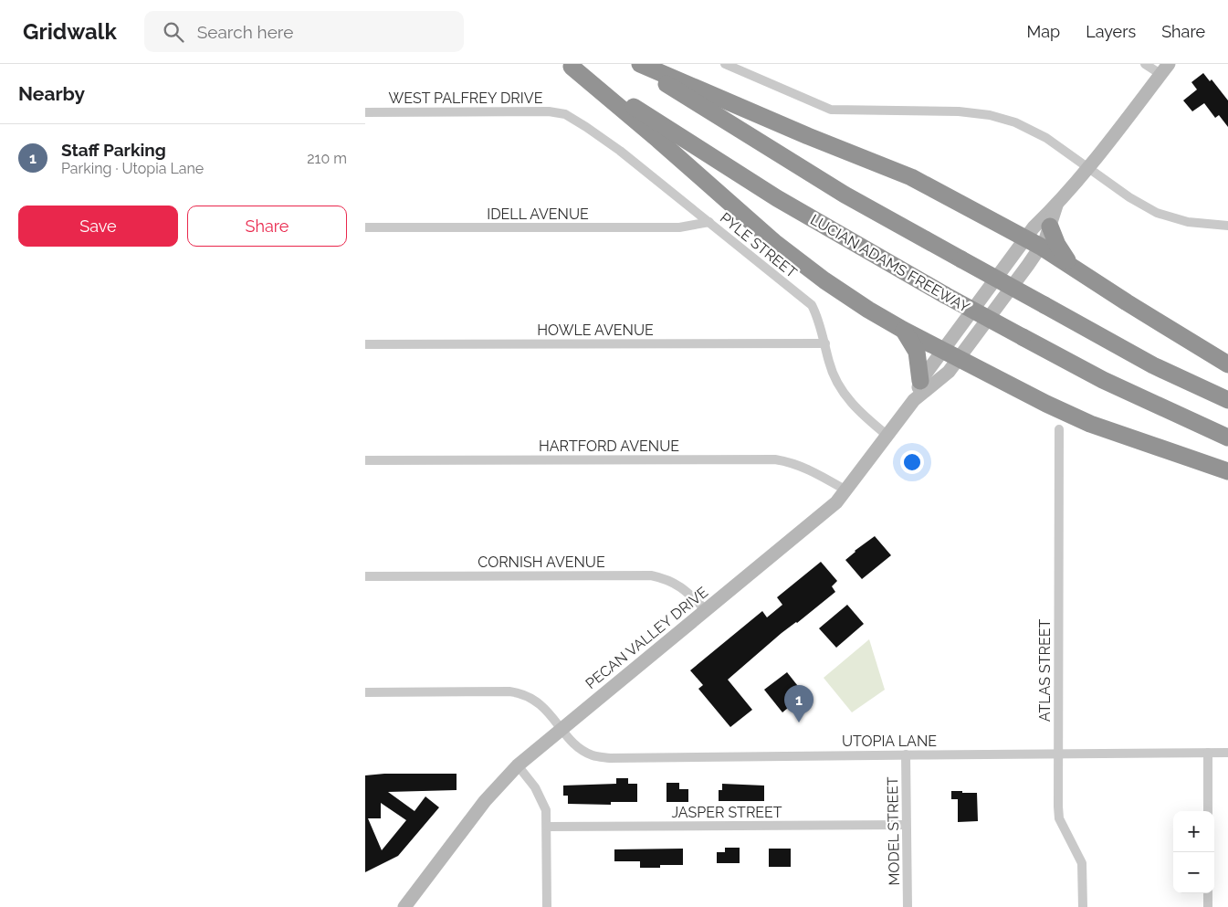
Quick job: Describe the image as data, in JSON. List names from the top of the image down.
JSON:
{
  "streets": {
    "highway": ["LUCIAN ADAMS FREEWAY"],
    "main road": ["PECAN VALLEY DRIVE"],
    "street": [
      "WEST PALFREY DRIVE",
      "IDELL AVENUE",
      "PYLE STREET",
      "HOWLE AVENUE",
      "HARTFORD AVENUE",
      "CORNISH AVENUE",
      "ATLAS STREET",
      "UTOPIA LANE",
      "JASPER STREET",
      "MODEL STREET"
    ]
  },
  "crossings": [
    ["WEST PALFREY DRIVE", "PYLE STREET"],
    ["IDELL AVENUE", "PYLE STREET"],
    ["PYLE STREET", "HOWLE AVENUE"],
    ["PYLE STREET", "PECAN VALLEY DRIVE"],
    ["HARTFORD AVENUE", "PECAN VALLEY DRIVE"],
    ["CORNISH AVENUE", "PECAN VALLEY DRIVE"],
    ["PECAN VALLEY DRIVE", "UTOPIA LANE"],
    ["ATLAS STREET", "UTOPIA LANE"],
    ["UTOPIA LANE", "MODEL STREET"],
    ["JASPER STREET", "MODEL STREET"]
  ],
  "page": {
    "header": "Gridwalk",
    "search": "Search here",
    "nav": ["Map", "Layers", "Share"],
    "heading": "Nearby",
    "list": [
      {
        "mark": "1",
        "name": "Staff Parking",
        "note": "Parking · Utopia Lane",
        "value": "210 m"
      }
    ],
    "buttons": ["Save", "Share"],
    "pins": "1",
    "map_buttons": ["+", "−"]
  }
}
